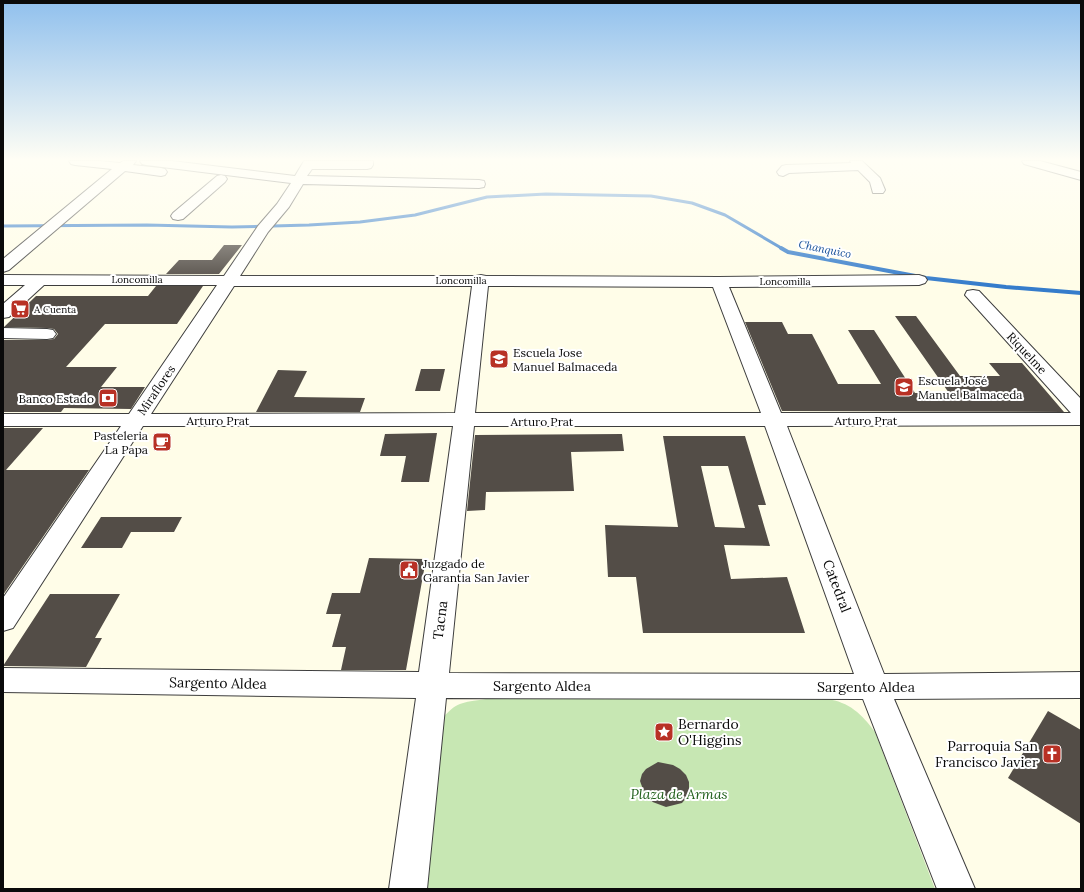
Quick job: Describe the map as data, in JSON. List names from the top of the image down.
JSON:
{
  "streets": {
    "street": [
      "Loncomilla",
      "Riquelme",
      "Miraflores",
      "Arturo Prat",
      "Catedral",
      "Tacna",
      "Sargento Aldea"
    ]
  },
  "crossings": [
    ["Loncomilla", "Miraflores"],
    ["Loncomilla", "Catedral"],
    ["Loncomilla", "Tacna"],
    ["Miraflores", "Arturo Prat"],
    ["Arturo Prat", "Catedral"],
    ["Arturo Prat", "Tacna"],
    ["Catedral", "Sargento Aldea"],
    ["Tacna", "Sargento Aldea"]
  ],
  "water": ["Chanquico"],
  "parks": ["Plaza de Armas"],
  "places": {
    "supermarket": ["A Cuenta"],
    "school or university": ["Escuela Jose Manuel Balmaceda", "Escuela José Manuel Balmaceda"],
    "bank": ["Banco Estado"],
    "cafe": ["Pasteleria La Papa"],
    "public building": ["Juzgado de Garantia San Javier"],
    "place": ["Bernardo O'Higgins"],
    "church": ["Parroquia San Francisco Javier"]
  }
}
